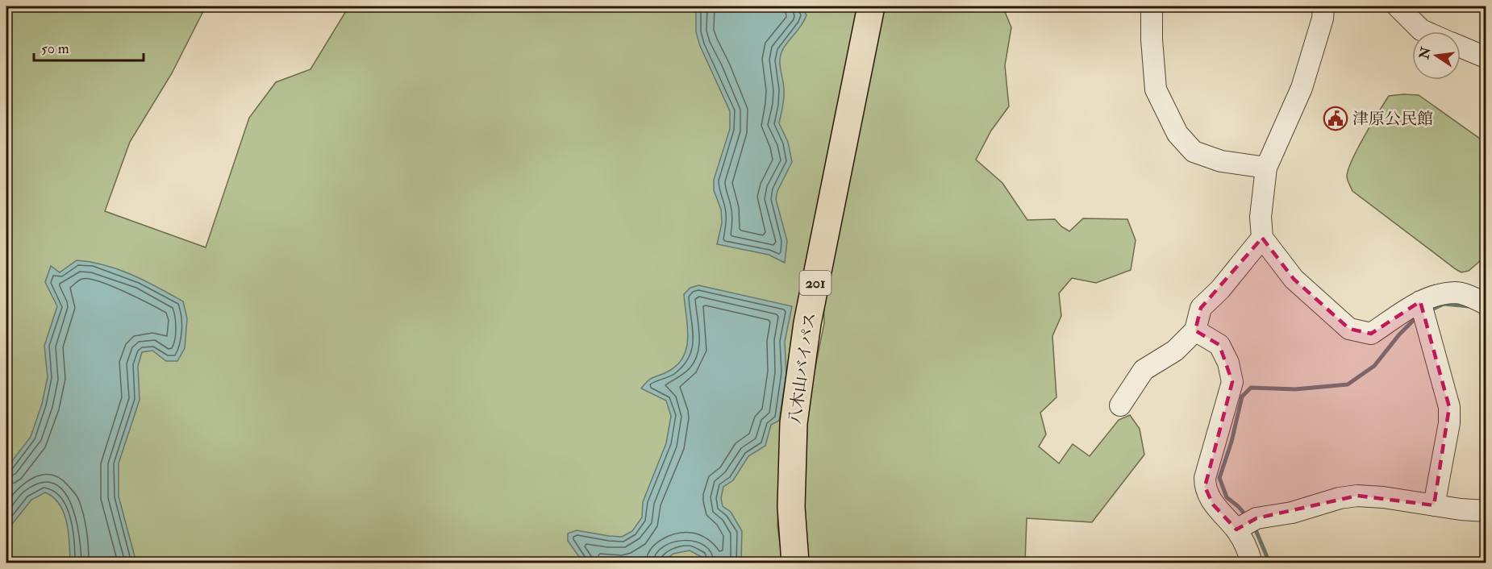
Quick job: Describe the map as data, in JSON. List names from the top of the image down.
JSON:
{
  "streets": {
    "highway": ["201", "八木山バイパス"]
  },
  "places": {
    "public building": ["津原公民館"]
  },
  "scale_bar": "50 m",
  "north": "left"
}
